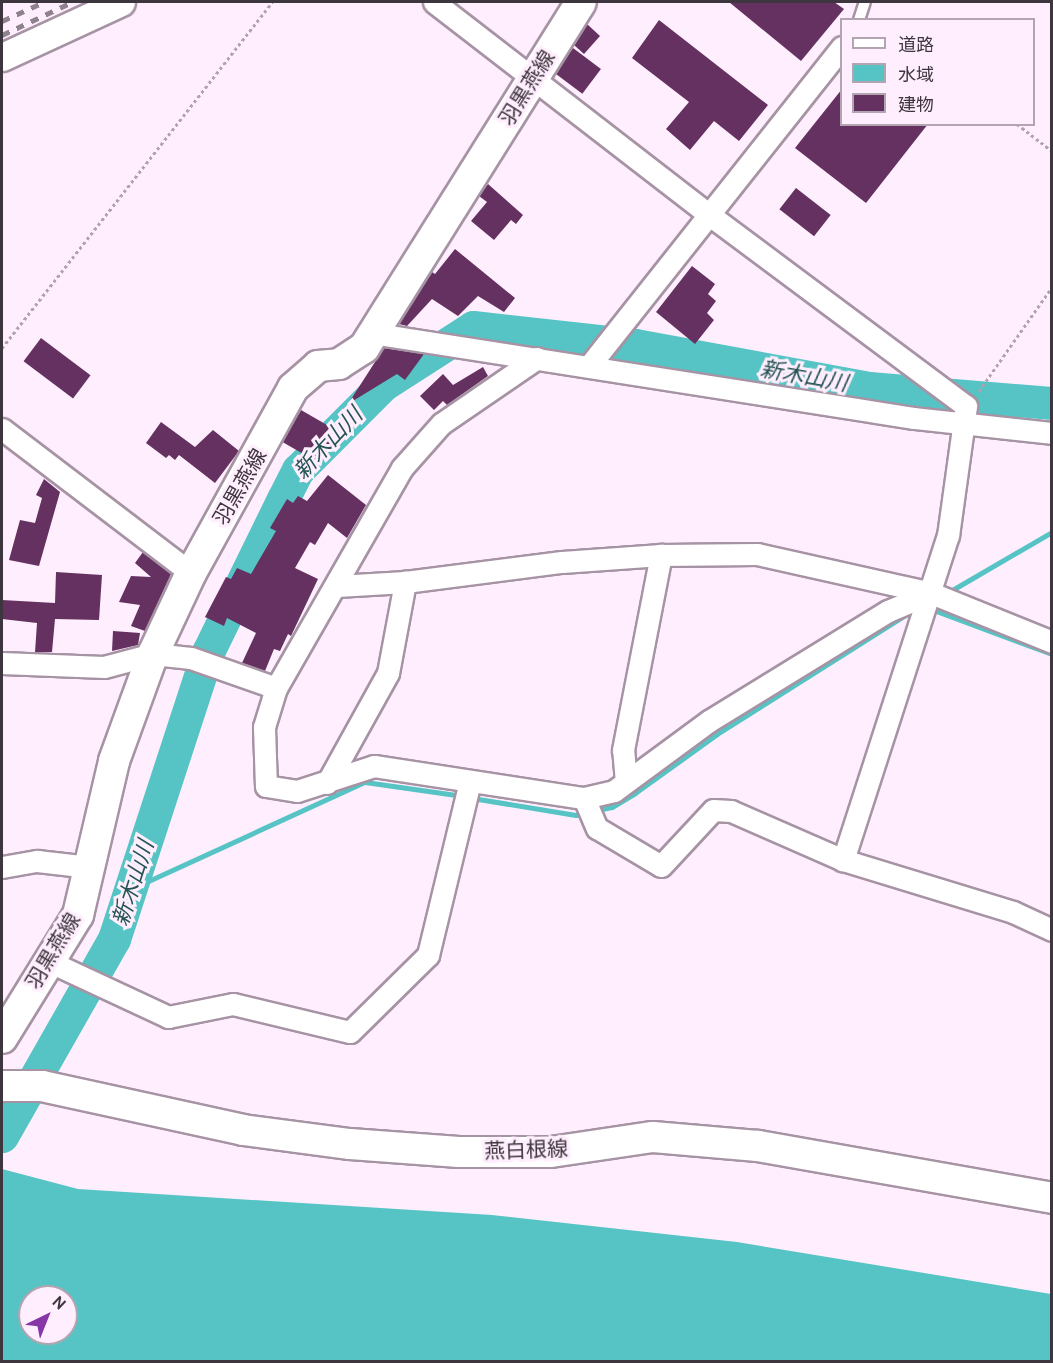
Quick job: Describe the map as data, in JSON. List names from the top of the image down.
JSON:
{
  "streets": {
    "main road": ["羽黒燕線", "燕白根線"]
  },
  "water": ["新木山川"],
  "legend": ["道路", "水域", "建物"],
  "north": "top right"
}
